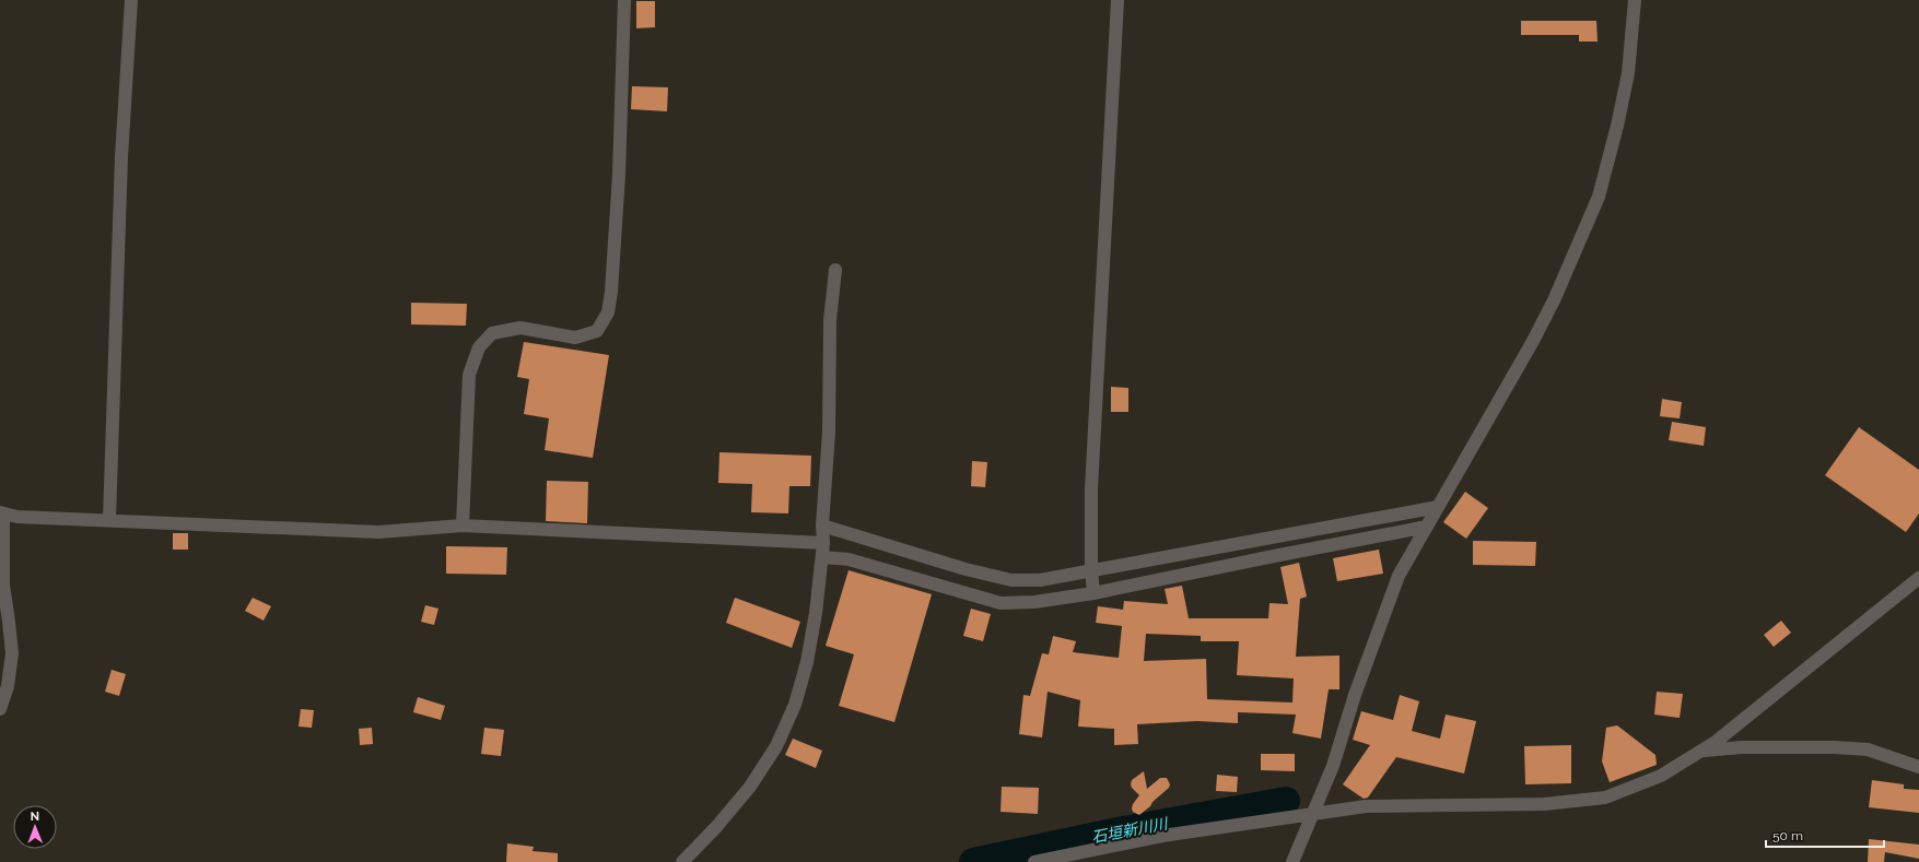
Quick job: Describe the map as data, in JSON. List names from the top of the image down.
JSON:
{
  "water": ["石垣新川川"],
  "scale_bar": "50 m",
  "north": "top"
}
